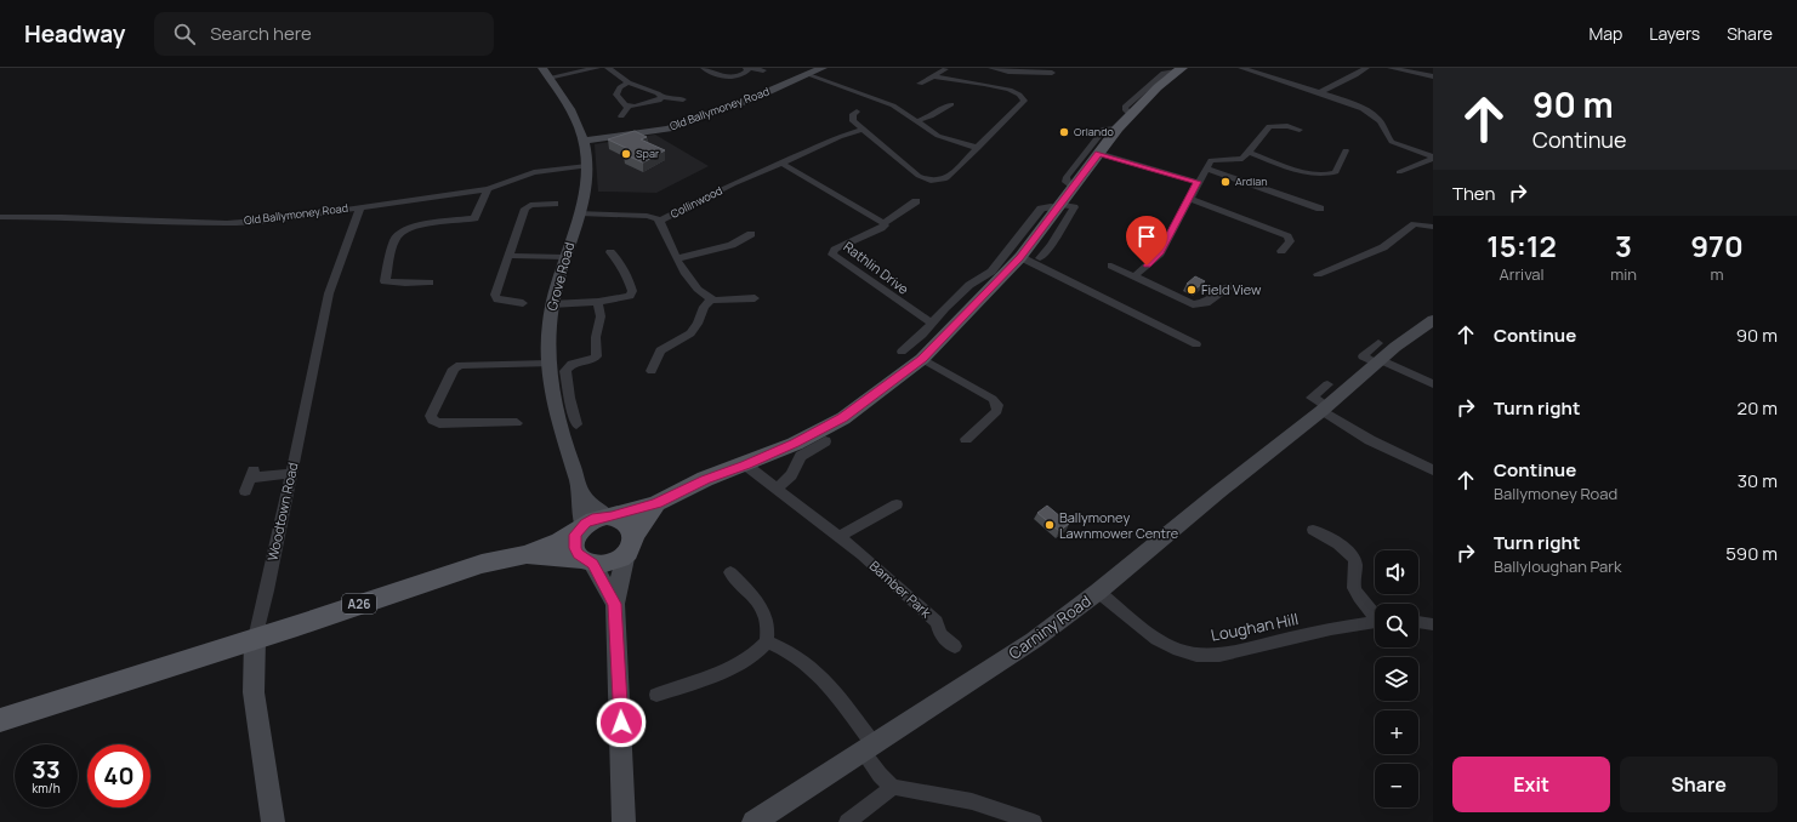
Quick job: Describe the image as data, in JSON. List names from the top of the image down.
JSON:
{
  "streets": {
    "main road": ["A26"],
    "street": [
      "Old Ballymoney Road",
      "Collinwood",
      "Rathlin Drive",
      "Grove Road",
      "Woodtown Road",
      "Bamber Park",
      "Carniny Road",
      "Loughan Hill"
    ]
  },
  "crossings": [
    ["Old Ballymoney Road", "Grove Road"],
    ["Old Ballymoney Road", "Woodtown Road"],
    ["Collinwood", "Grove Road"],
    ["Grove Road", "A26"],
    ["Woodtown Road", "A26"],
    ["Bamber Park", "A26"],
    ["Carniny Road", "Loughan Hill"]
  ],
  "places": [
    "Orlando",
    "Spar",
    "Ardian",
    "Field View",
    "Ballymoney Lawnmower Centre"
  ],
  "page": {
    "header": "Headway",
    "search": "Search here",
    "nav": ["Map", "Layers", "Share"],
    "turn": ["90 m", "Continue"],
    "then": "Then",
    "eta": [
      "15:12",
      "Arrival",
      "3",
      "min",
      "970",
      "m"
    ],
    "list": [
      {
        "name": "Continue",
        "value": "90 m"
      },
      {
        "name": "Turn right",
        "value": "20 m"
      },
      {
        "name": "Continue",
        "note": "Ballymoney Road",
        "value": "30 m"
      },
      {
        "name": "Turn right",
        "note": "Ballyloughan Park",
        "value": "590 m"
      }
    ],
    "map_buttons": ["+", "−"],
    "speed": "33 km/h",
    "limit": "40",
    "buttons": ["Exit", "Share"]
  }
}
